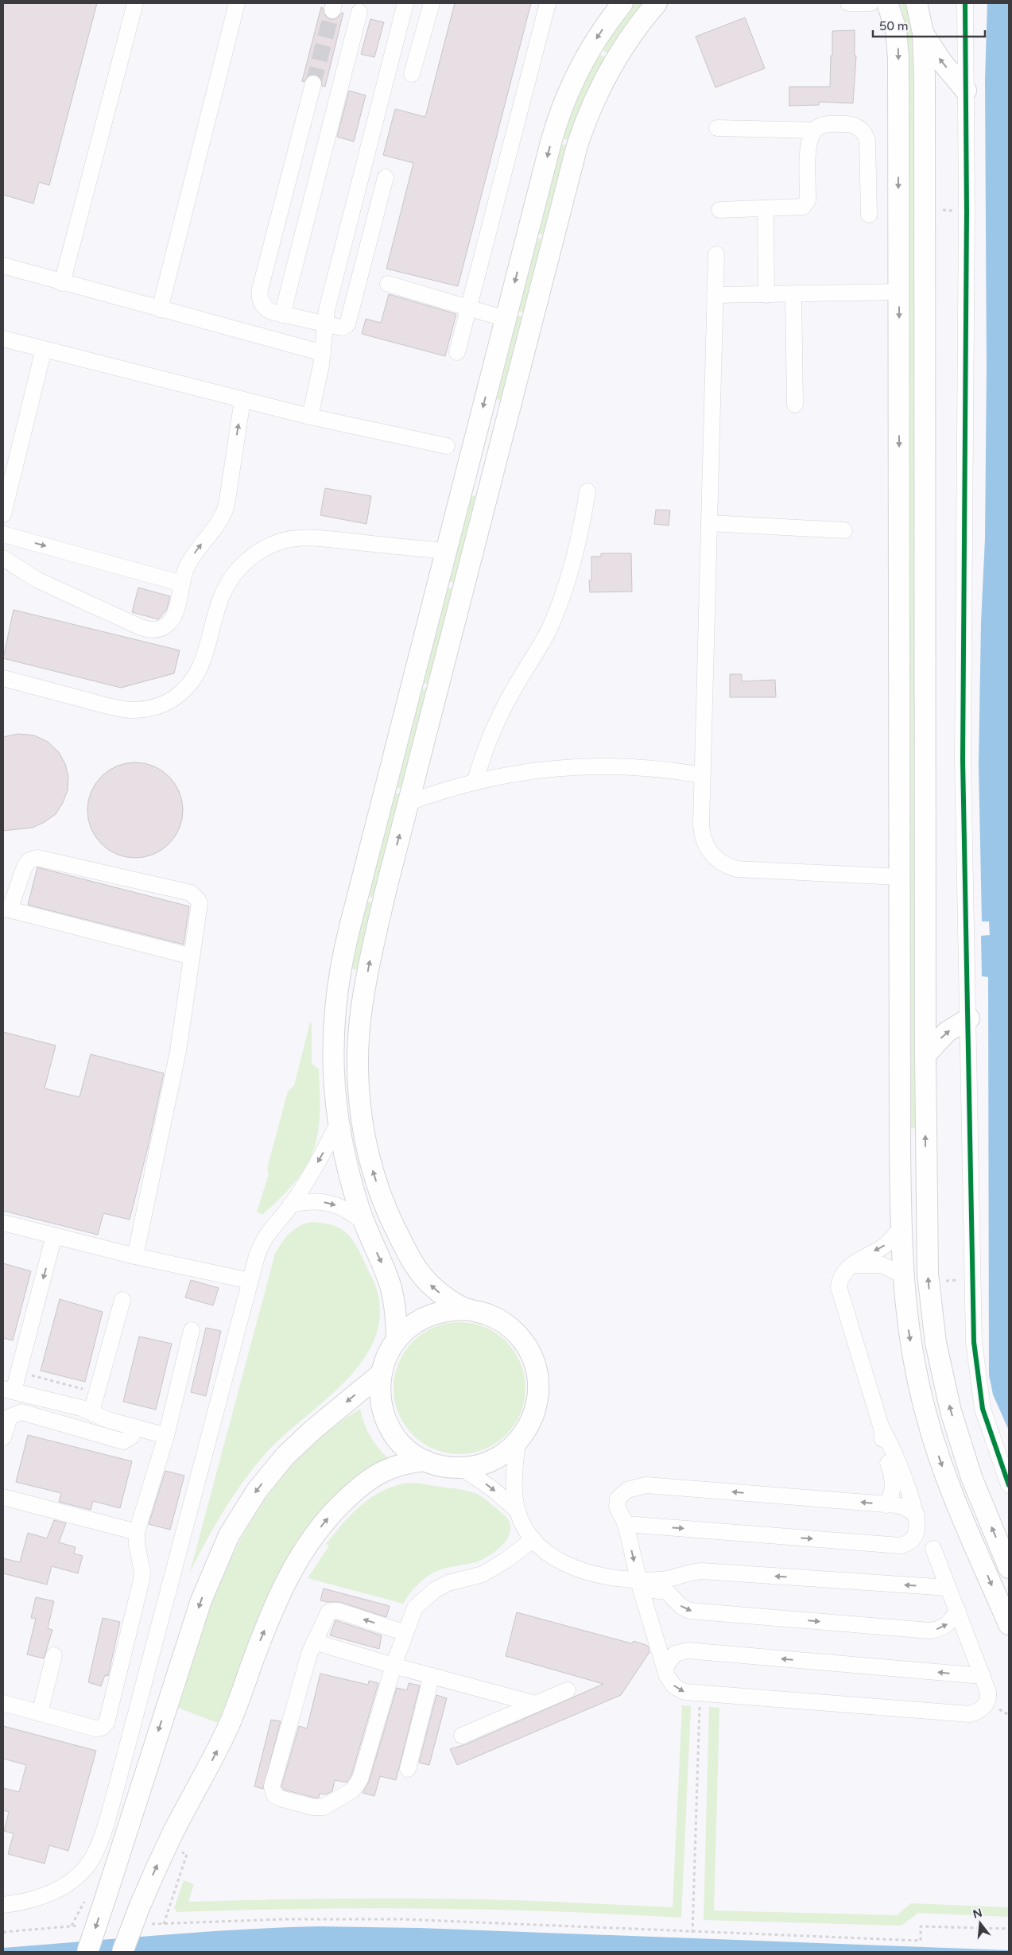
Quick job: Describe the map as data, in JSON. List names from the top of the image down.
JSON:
{
  "scale_bar": "50 m",
  "north": "top"
}
